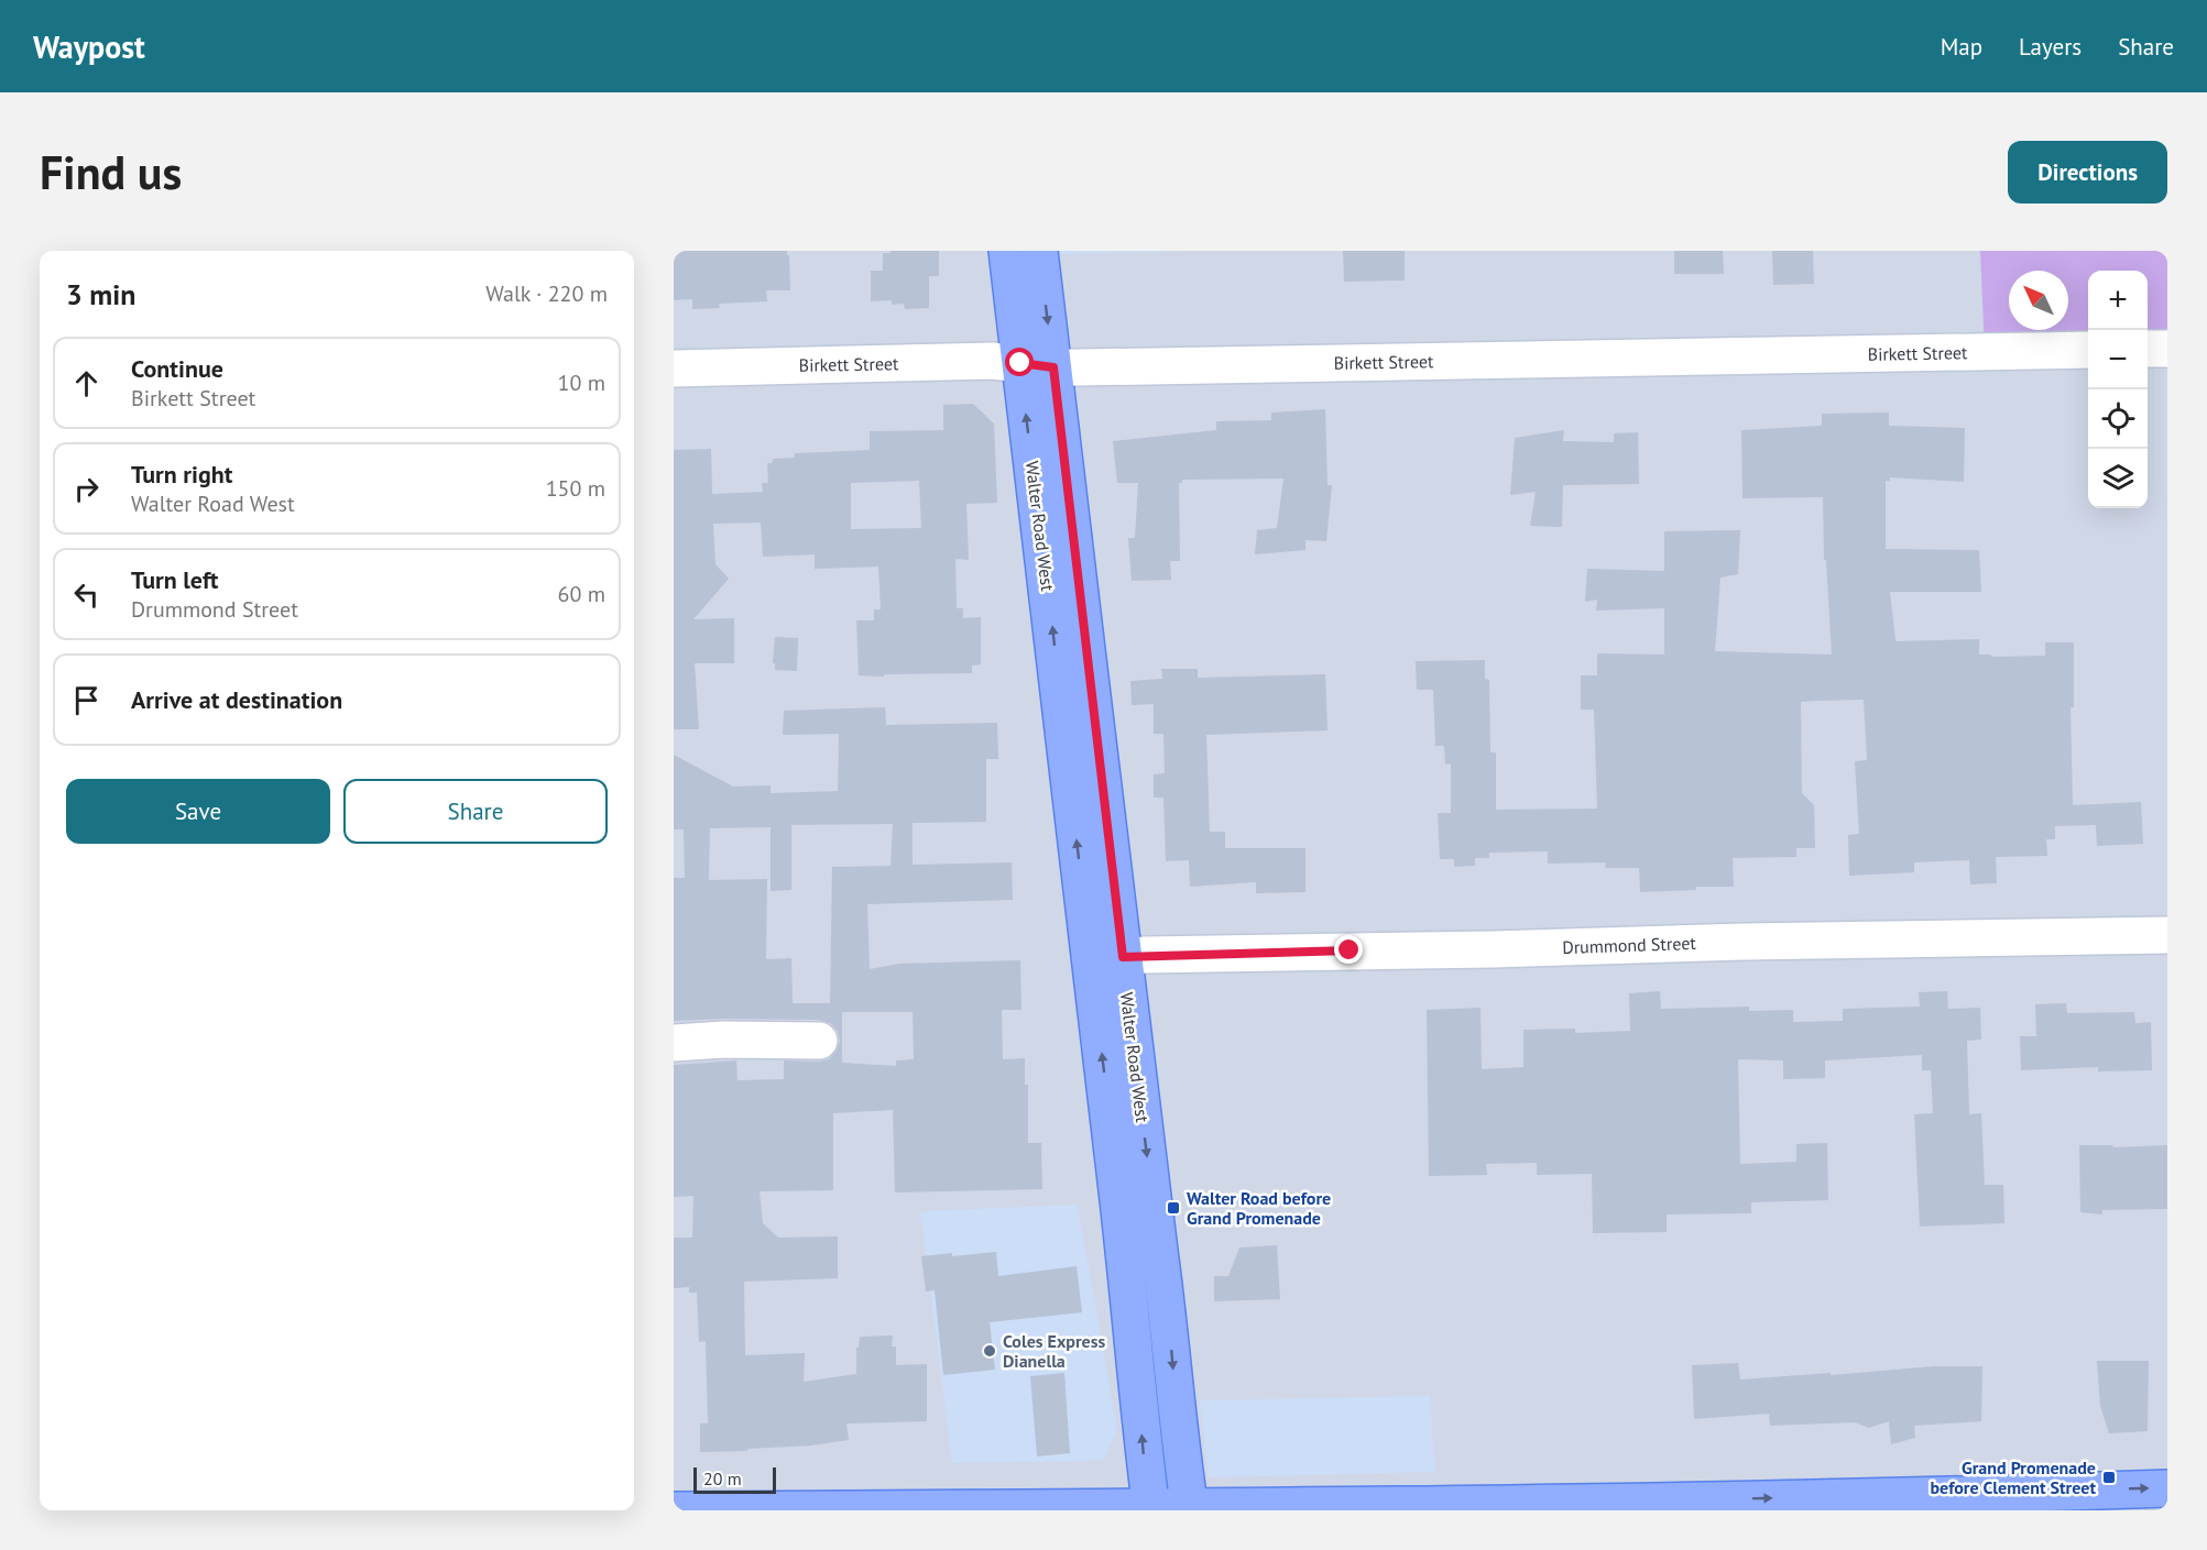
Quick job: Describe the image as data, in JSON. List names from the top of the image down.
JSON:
{
  "streets": {
    "main road": ["Walter Road West"],
    "street": ["Birkett Street", "Drummond Street"]
  },
  "crossings": [
    ["Birkett Street", "Walter Road West"],
    ["Walter Road West", "Drummond Street"]
  ],
  "places": {
    "transit": ["Walter Road before Grand Promenade", "Grand Promenade before Clement Street"],
    "other": ["Coles Express Dianella"]
  },
  "scale_bar": "20 m",
  "north": "top left",
  "page": {
    "header": "Waypost",
    "nav": ["Map", "Layers", "Share"],
    "buttons": [
      "Directions",
      ["Save", "Share"]
    ],
    "title": "Find us",
    "heading": ["3 min", "Walk · 220 m"],
    "map_buttons": ["+", "−"],
    "list": [
      ["Continue", "Birkett Street", "10 m"],
      ["Turn right", "Walter Road West", "150 m"],
      ["Turn left", "Drummond Street", "60 m"],
      "Arrive at destination"
    ],
    "scale": "20 m"
  }
}
